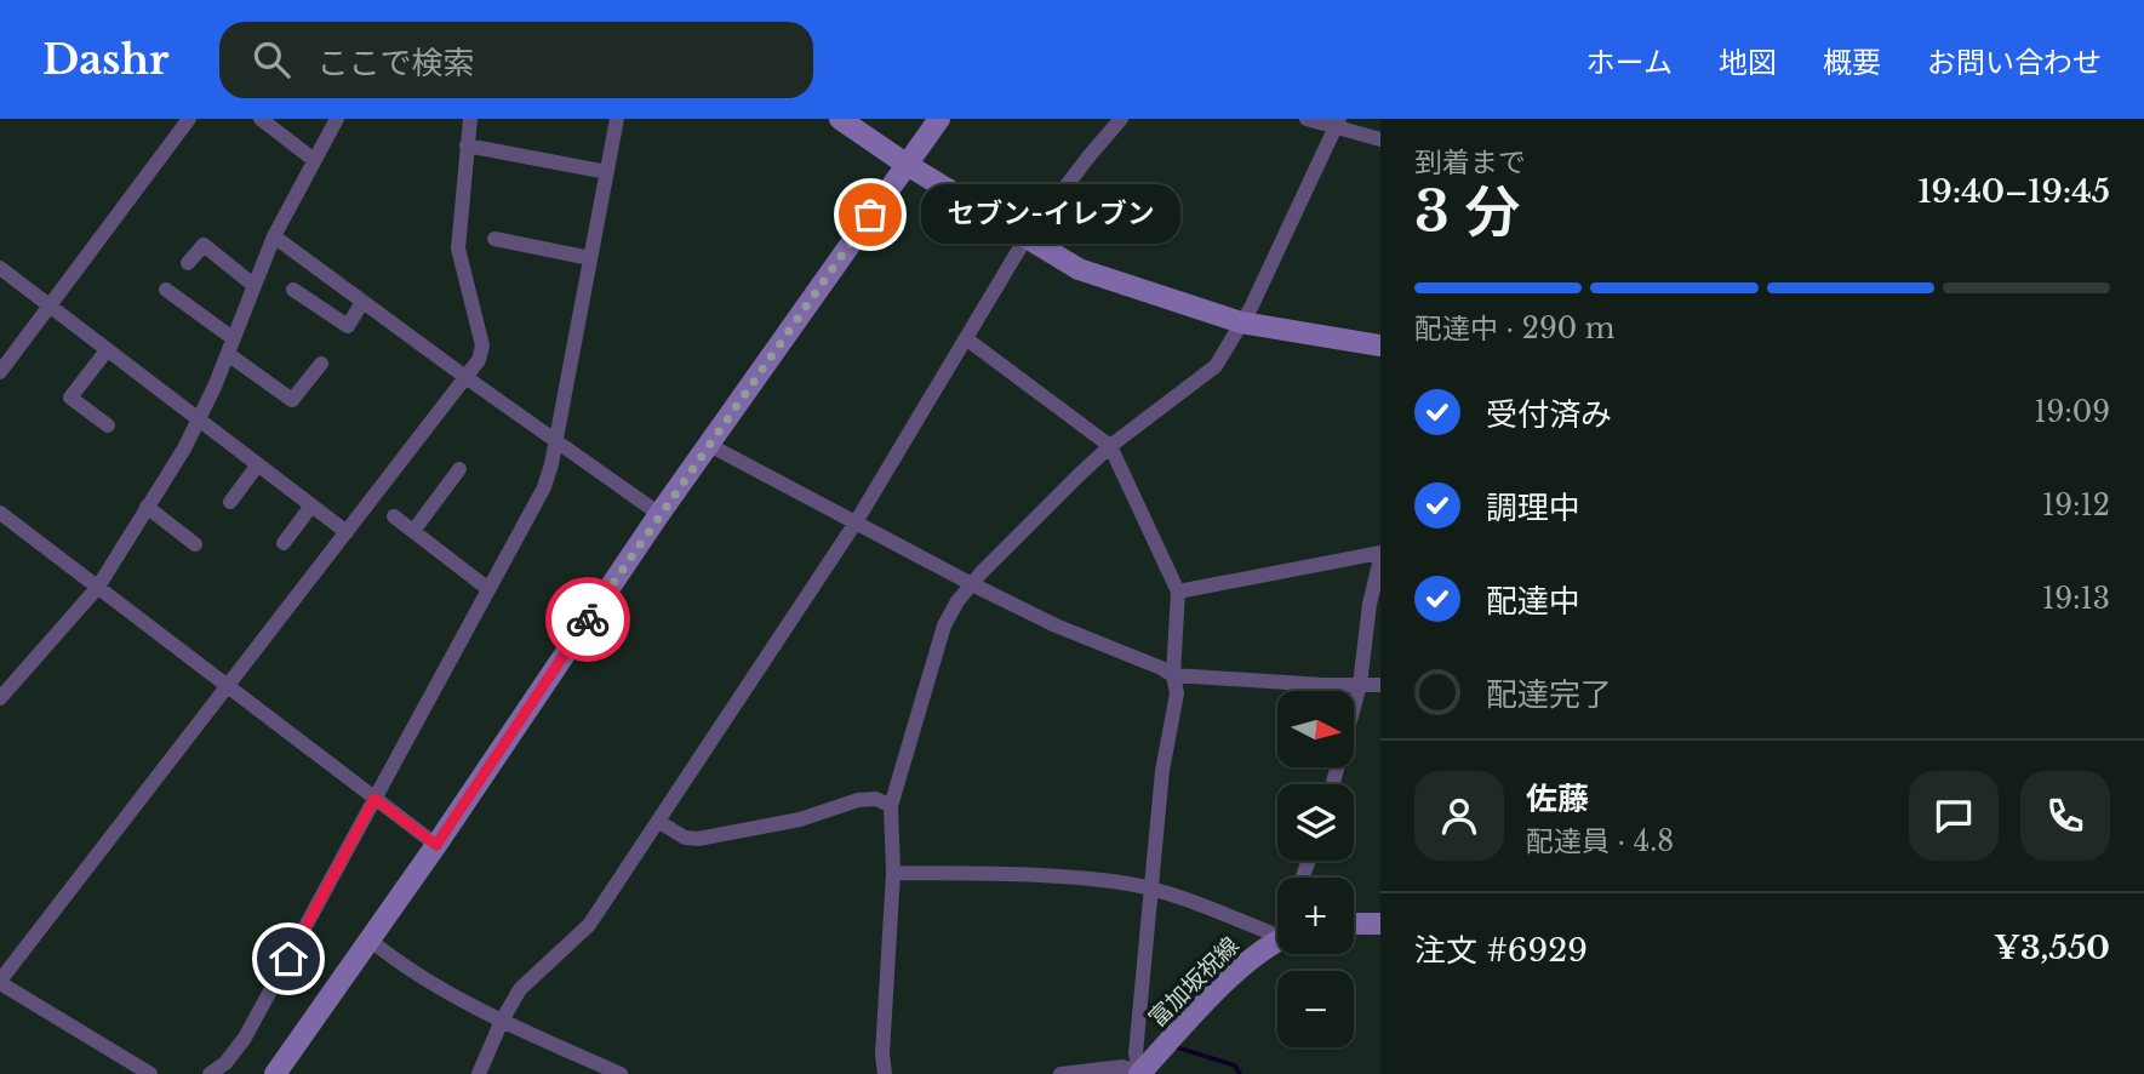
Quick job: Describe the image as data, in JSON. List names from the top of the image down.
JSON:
{
  "streets": {
    "street": ["富加坂祝線"]
  },
  "places": ["セブン-イレブン"],
  "north": "right",
  "page": {
    "header": "Dashr",
    "search": "ここで検索",
    "nav": [
      "ホーム",
      "地図",
      "概要",
      "お問い合わせ"
    ],
    "heading": ["3 分", "到着まで", "19:40–19:45"],
    "panel": [
      "佐藤",
      "配達員 · 4.8",
      "注文 #6929",
      "¥3,550"
    ],
    "bubble": "セブン-イレブン",
    "bar": "配達中 · 290 m",
    "list": [
      ["受付済み", "19:09"],
      ["調理中", "19:12"],
      ["配達中", "19:13"],
      "配達完了"
    ],
    "map_buttons": ["+", "−"]
  }
}
